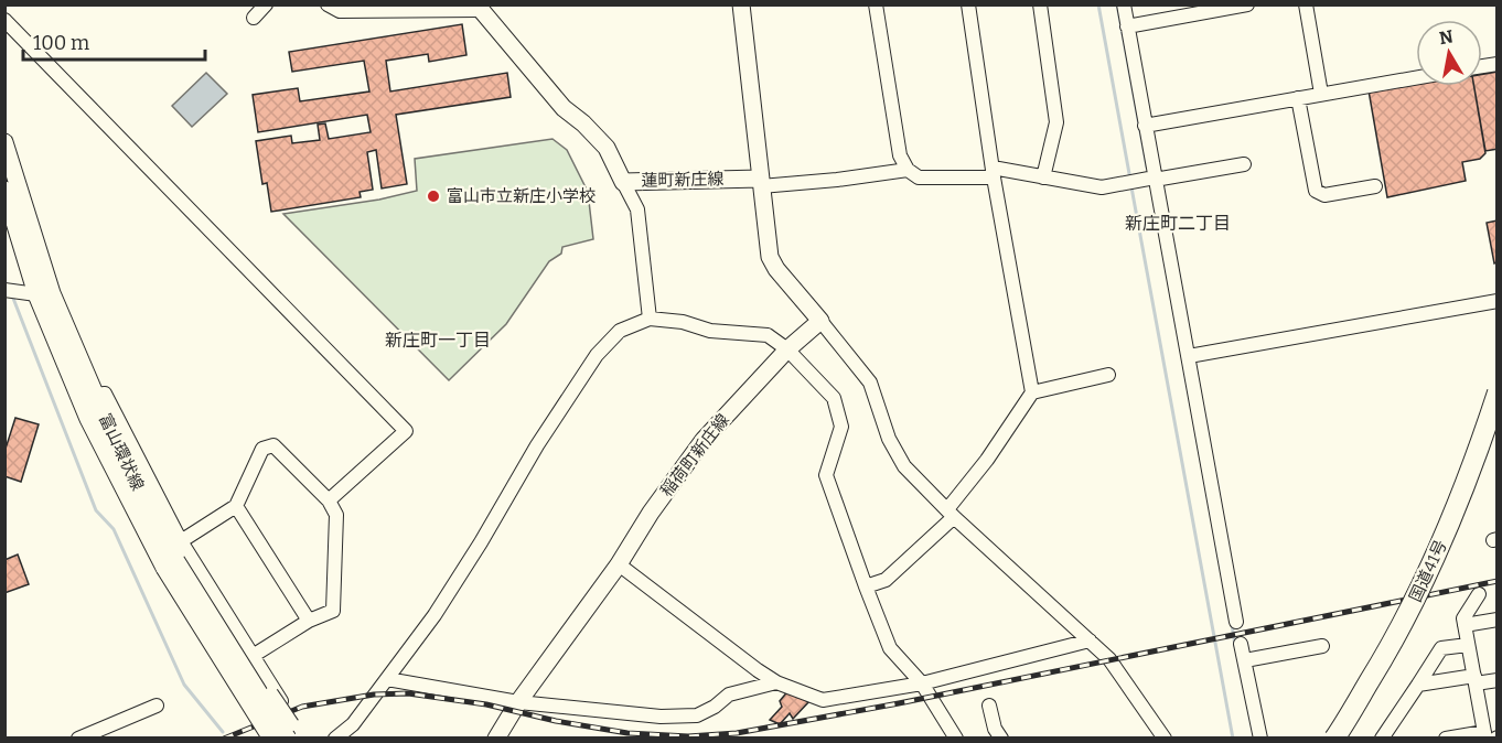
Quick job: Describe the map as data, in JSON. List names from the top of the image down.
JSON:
{
  "streets": {
    "highway": ["国道41号"],
    "main road": ["蓮町新庄線", "富山環状線", "稲荷町新庄線"]
  },
  "districts": ["新庄町二丁目", "新庄町一丁目"],
  "places": ["富山市立新庄小学校"],
  "scale_bar": "100 m",
  "north": "top"
}
